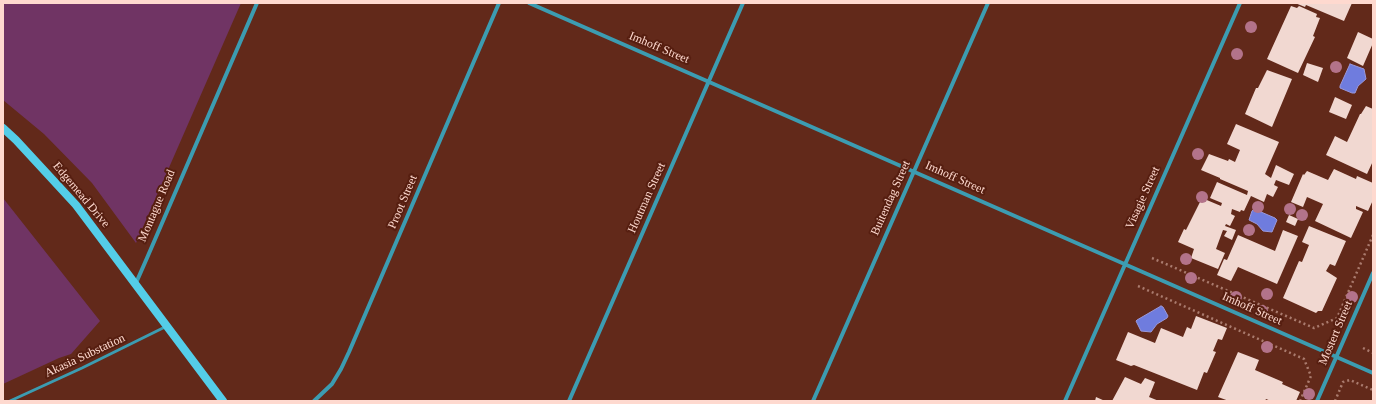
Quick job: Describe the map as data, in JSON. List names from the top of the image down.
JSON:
{
  "streets": {
    "street": [
      "Imhoff Street",
      "Edgemead Drive",
      "Houtman Street",
      "Buitendag Street",
      "Visagie Street",
      "Proot Street",
      "Montague Road",
      "Mostert Street"
    ],
    "lane": ["Akasia Substation"]
  },
  "crossings": [
    ["Imhoff Street", "Houtman Street"],
    ["Imhoff Street", "Buitendag Street"],
    ["Imhoff Street", "Visagie Street"],
    ["Imhoff Street", "Mostert Street"],
    ["Edgemead Drive", "Montague Road"]
  ]
}
